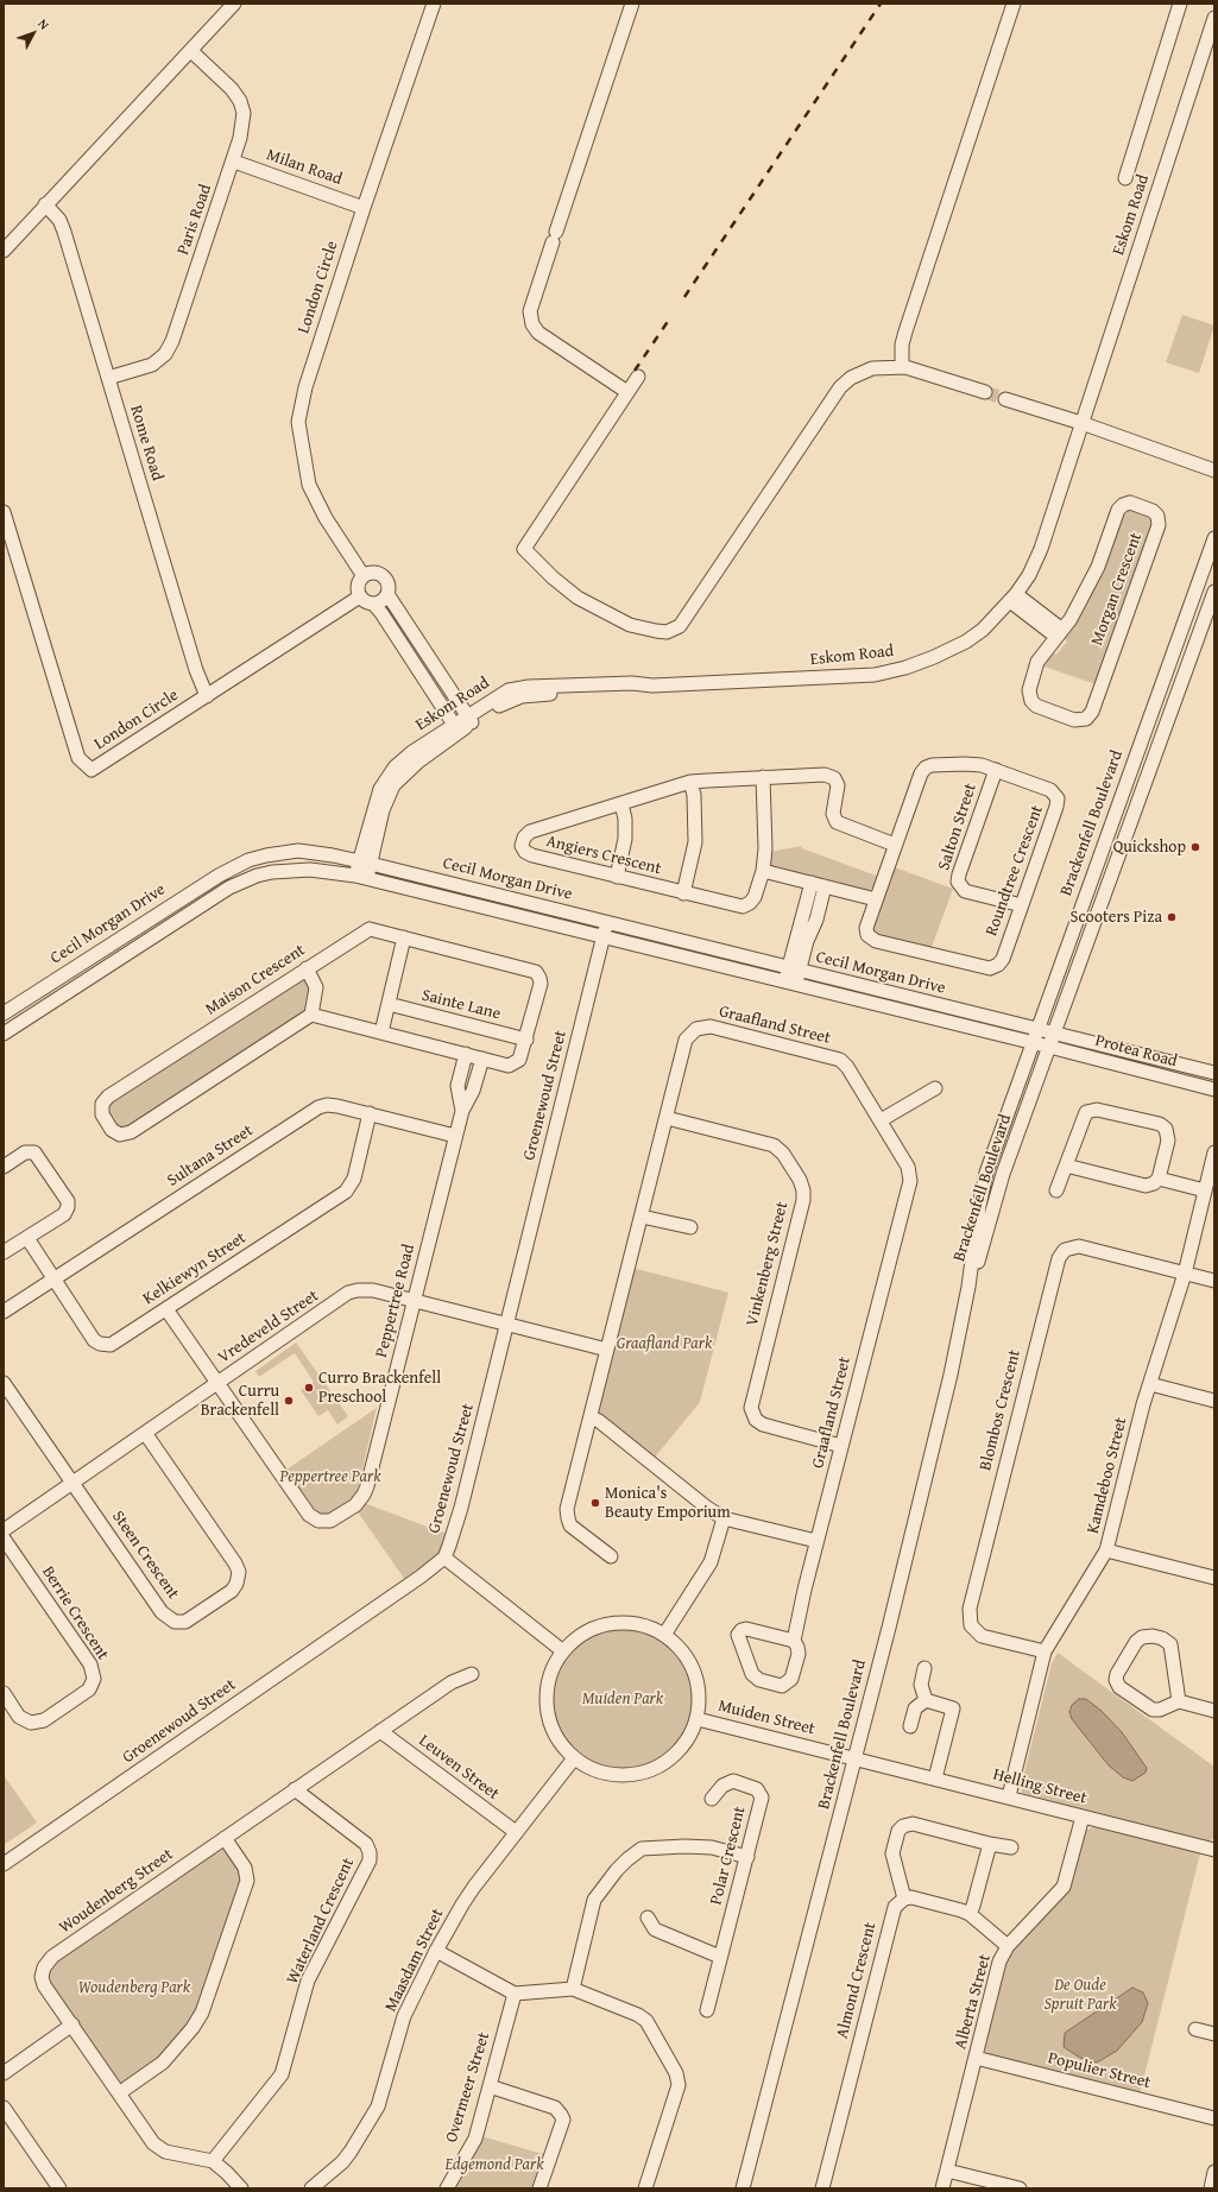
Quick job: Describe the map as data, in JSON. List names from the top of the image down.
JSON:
{
  "streets": {
    "street": [
      "Milan Road",
      "Eskom Road",
      "Paris Road",
      "London Circle",
      "Rome Road",
      "Morgan Crescent",
      "Brackenfell Boulevard",
      "Salton Street",
      "Angiers Crescent",
      "Roundtree Crescent",
      "Cecil Morgan Drive",
      "Maison Crescent",
      "Sainte Lane",
      "Graafland Street",
      "Protea Road",
      "Groenewoud Street",
      "Sultana Street",
      "Vinkenberg Street",
      "Kelkiewyn Street",
      "Peppertree Road",
      "Vredeveld Street",
      "Blombos Crescent",
      "Kamdeboo Street",
      "Steen Crescent",
      "Berrie Crescent",
      "Muiden Street",
      "Leuven Street",
      "Helling Street",
      "Polar Crescent",
      "Woudenberg Street",
      "Waterland Crescent",
      "Maasdam Street",
      "Almond Crescent",
      "Alberta Street",
      "Populier Street",
      "Overmeer Street"
    ]
  },
  "crossings": [
    ["Milan Road", "Paris Road"],
    ["Milan Road", "London Circle"],
    ["Eskom Road", "Cecil Morgan Drive"],
    ["Paris Road", "Rome Road"],
    ["London Circle", "Rome Road"],
    ["Brackenfell Boulevard", "Cecil Morgan Drive"],
    ["Brackenfell Boulevard", "Protea Road"],
    ["Brackenfell Boulevard", "Muiden Street"],
    ["Brackenfell Boulevard", "Helling Street"],
    ["Salton Street", "Roundtree Crescent"],
    ["Angiers Crescent", "Roundtree Crescent"],
    ["Cecil Morgan Drive", "Protea Road"],
    ["Cecil Morgan Drive", "Groenewoud Street"],
    ["Maison Crescent", "Sainte Lane"],
    ["Maison Crescent", "Peppertree Road"],
    ["Graafland Street", "Vinkenberg Street"],
    ["Graafland Street", "Vredeveld Street"],
    ["Groenewoud Street", "Vredeveld Street"],
    ["Sultana Street", "Kelkiewyn Street"],
    ["Sultana Street", "Peppertree Road"],
    ["Kelkiewyn Street", "Peppertree Road"],
    ["Peppertree Road", "Vredeveld Street"],
    ["Vredeveld Street", "Steen Crescent"],
    ["Blombos Crescent", "Kamdeboo Street"],
    ["Kamdeboo Street", "Helling Street"],
    ["Muiden Street", "Helling Street"],
    ["Muiden Street", "Maasdam Street"],
    ["Leuven Street", "Woudenberg Street"],
    ["Leuven Street", "Maasdam Street"],
    ["Helling Street", "Alberta Street"],
    ["Woudenberg Street", "Waterland Crescent"],
    ["Alberta Street", "Populier Street"]
  ],
  "parks": [
    "Graafland Park",
    "Peppertree Park",
    "Muiden Park",
    "De Oude Spruit Park",
    "Woudenberg Park",
    "Edgemond Park"
  ],
  "places": [
    "Quickshop",
    "Scooters Piza",
    "Curro Brackenfell Preschool",
    "Curru Brackenfell",
    "Monica's Beauty Emporium"
  ],
  "north": "top right"
}
